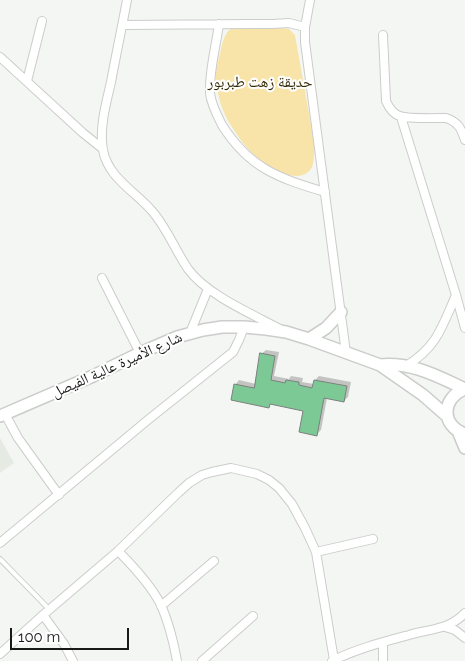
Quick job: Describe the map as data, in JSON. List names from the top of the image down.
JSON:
{
  "streets": {
    "street": ["شارع الأميرة عالية الفيصل"]
  },
  "parks": ["حديقة زهت طبربور"],
  "scale_bar": "100 m"
}
